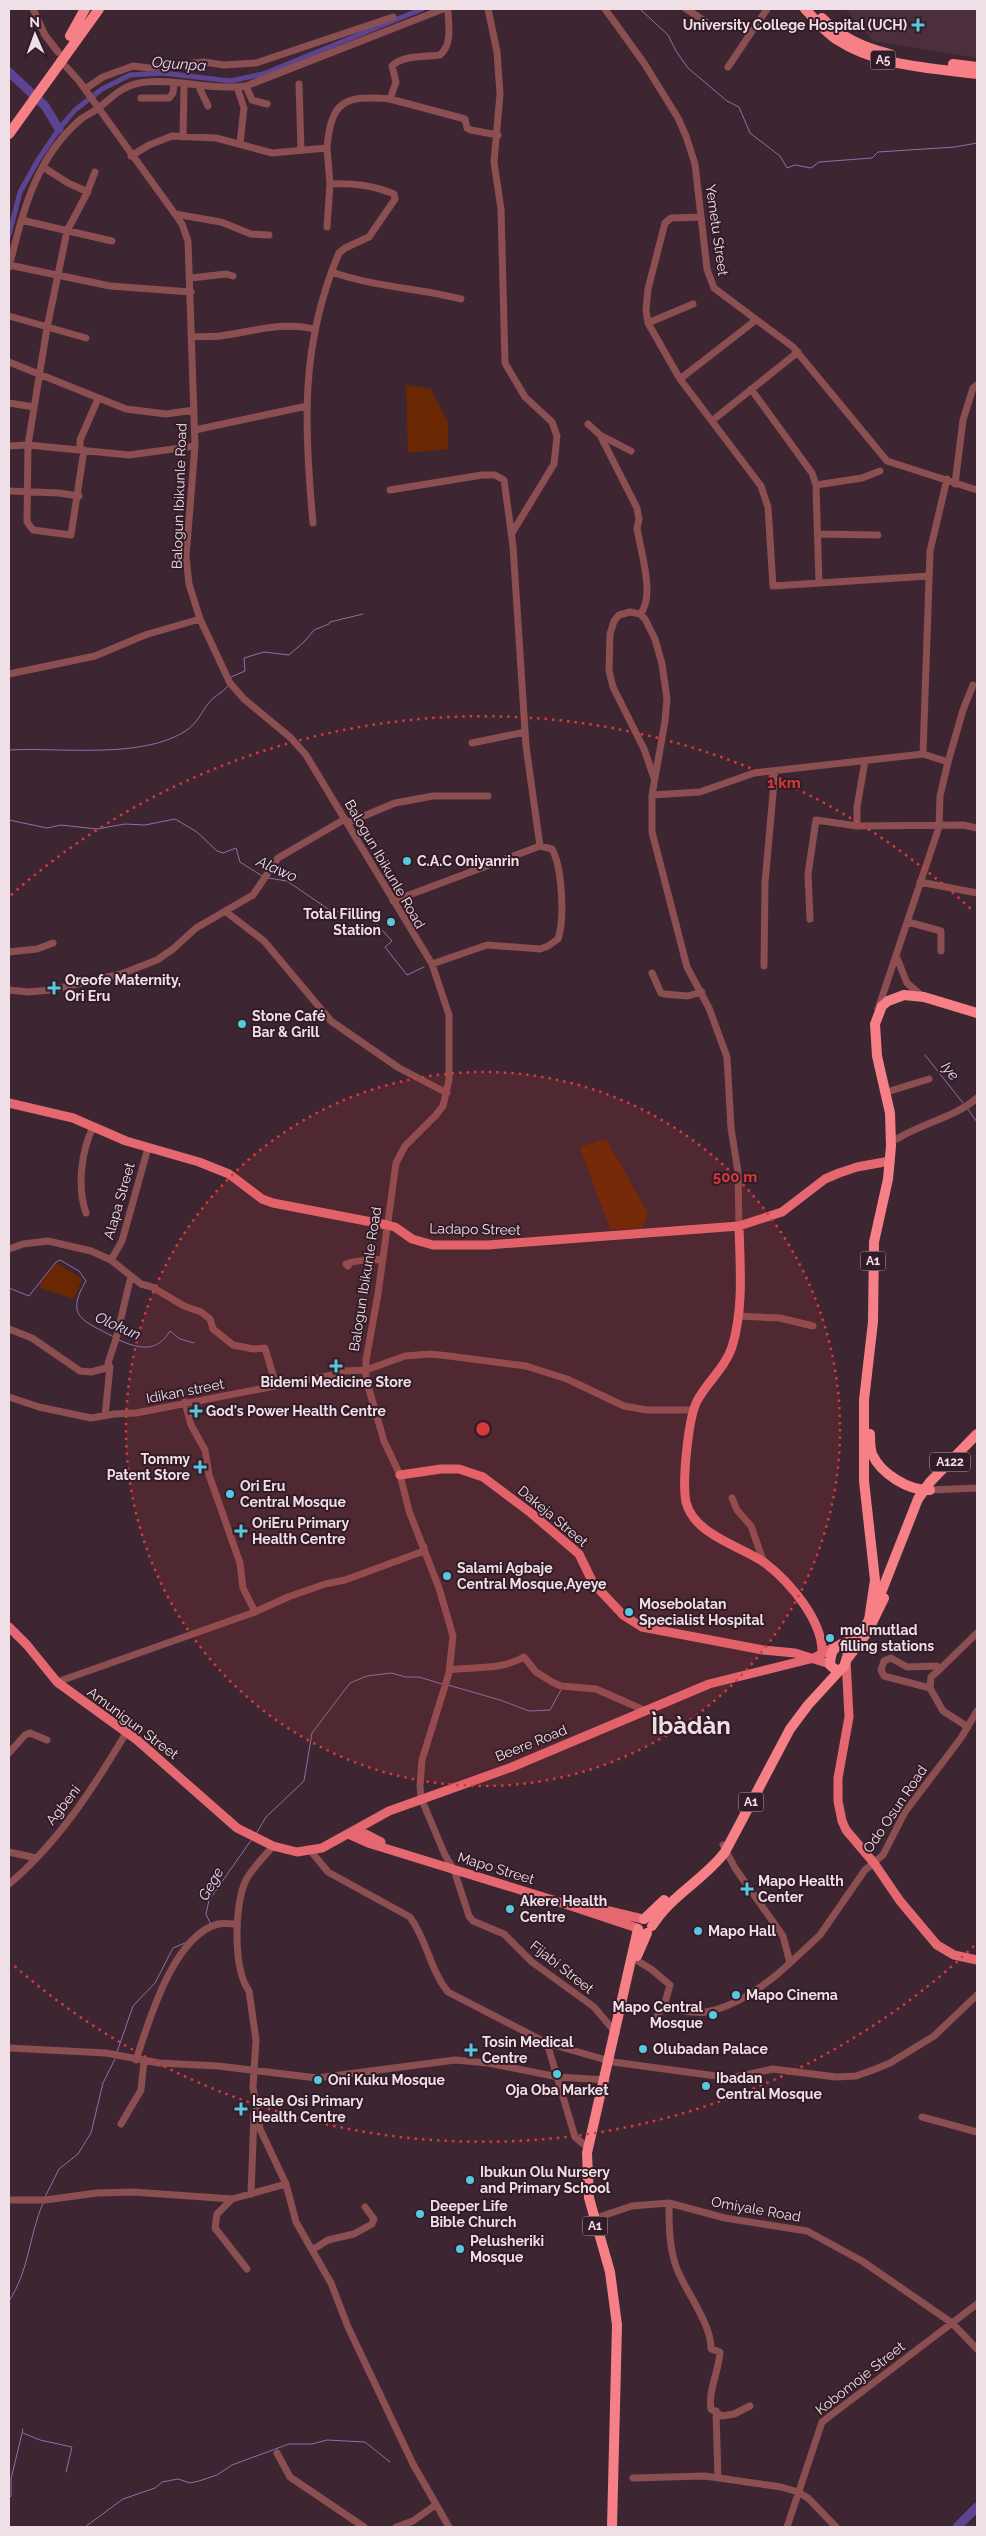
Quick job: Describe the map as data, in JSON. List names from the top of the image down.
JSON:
{
  "streets": {
    "highway": ["A5", "A1", "A122"],
    "main road": [
      "Ladapo Street",
      "Dakeja Street",
      "Amunigun Street",
      "Beere Road",
      "Mapo Street"
    ],
    "street": [
      "Yemetu Street",
      "Balogun Ibikunle Road",
      "Alapa Street",
      "Idikan street",
      "Agbeni",
      "Odo Osun Road",
      "Fijabi Street",
      "Omiyale Road",
      "Kobomoje Street"
    ]
  },
  "crossings": [
    ["Balogun Ibikunle Road", "Ladapo Street"],
    ["Balogun Ibikunle Road", "Idikan street"],
    ["Balogun Ibikunle Road", "Dakeja Street"],
    ["Balogun Ibikunle Road", "Beere Road"],
    ["Balogun Ibikunle Road", "Fijabi Street"],
    ["Alapa Street", "Ladapo Street"],
    ["Ladapo Street", "A1"],
    ["A1", "A122"],
    ["A1", "Mapo Street"],
    ["A1", "Fijabi Street"],
    ["A1", "Omiyale Road"],
    ["Dakeja Street", "Beere Road"],
    ["Amunigun Street", "Beere Road"],
    ["Amunigun Street", "Agbeni"],
    ["Beere Road", "Mapo Street"],
    ["Beere Road", "Fijabi Street"],
    ["Mapo Street", "Fijabi Street"],
    ["Omiyale Road", "Kobomoje Street"]
  ],
  "districts": ["Ìbàdàn"],
  "water": [
    "Ogunpa",
    "Alawo",
    "Iye",
    "Olokun",
    "Gege"
  ],
  "places": {
    "health": [
      "University College Hospital (UCH)",
      "Oreofe Maternity, Ori Eru",
      "Bidemi Medicine Store",
      "God's Power Health Centre",
      "Tommy Patent Store",
      "OriEru Primary Health Centre",
      "Mapo Health Center",
      "Tosin Medical Centre",
      "Isale Osi Primary Health Centre"
    ],
    "other": [
      "C.A.C Oniyanrin",
      "Total Filling Station",
      "Stone Café Bar & Grill",
      "Ori Eru Central Mosque",
      "Salami Agbaje Central Mosque,Ayeye",
      "Mosebolatan Specialist Hospital",
      "mol mutlad filling stations",
      "Akere Health Centre",
      "Mapo Hall",
      "Mapo Cinema",
      "Mapo Central Mosque",
      "Olubadan Palace",
      "Oja Oba Market",
      "Oni Kuku Mosque",
      "Ibadan Central Mosque",
      "Ibukun Olu Nursery and Primary School",
      "Deeper Life Bible Church",
      "Pelusheriki Mosque"
    ]
  },
  "north": "top",
  "rings": ["1 km", "500 m"]
}
